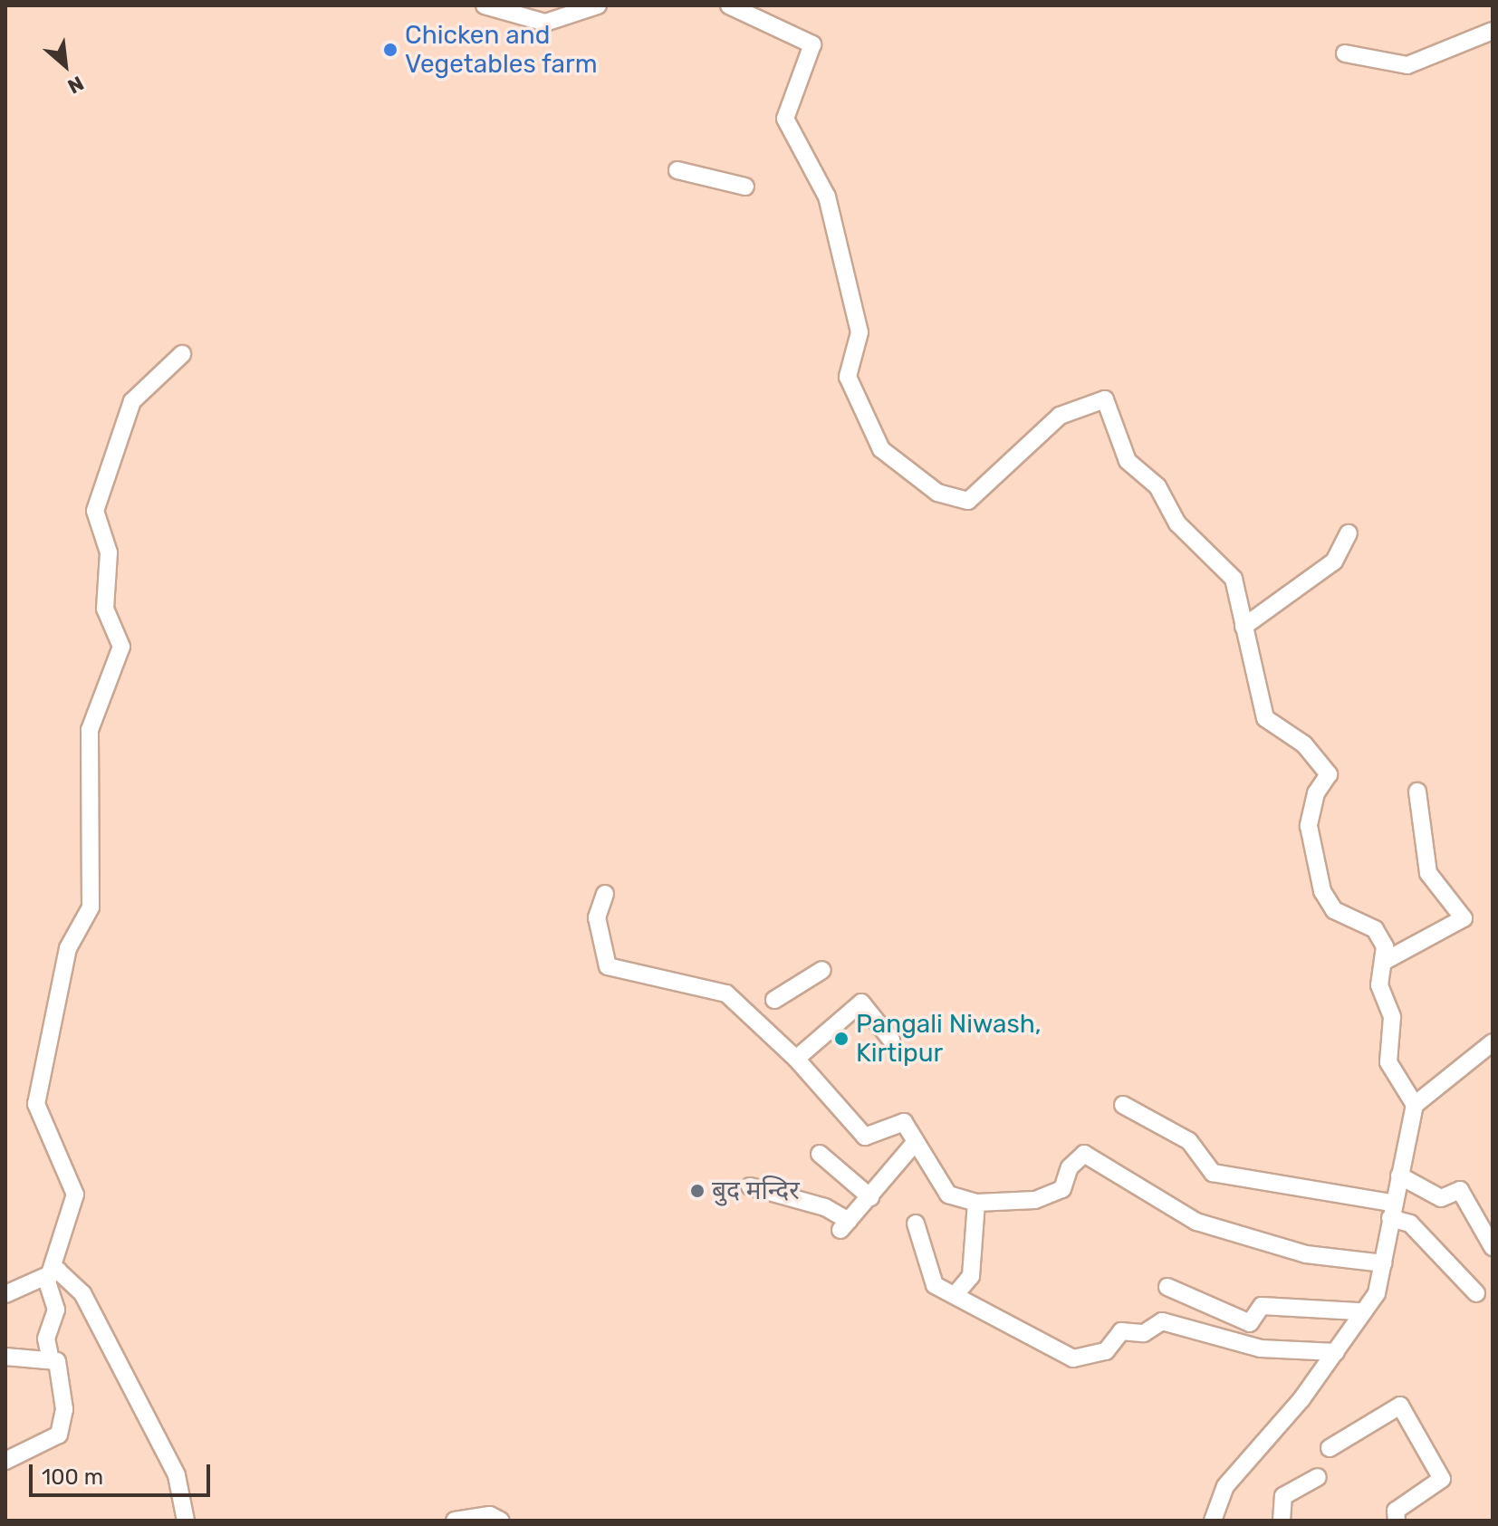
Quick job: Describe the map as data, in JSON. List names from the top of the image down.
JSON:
{
  "places": ["Chicken and Vegetables farm", "Pangali Niwash, Kirtipur", "बुद मन्दिर"],
  "scale_bar": "100 m",
  "north": "bottom right"
}
